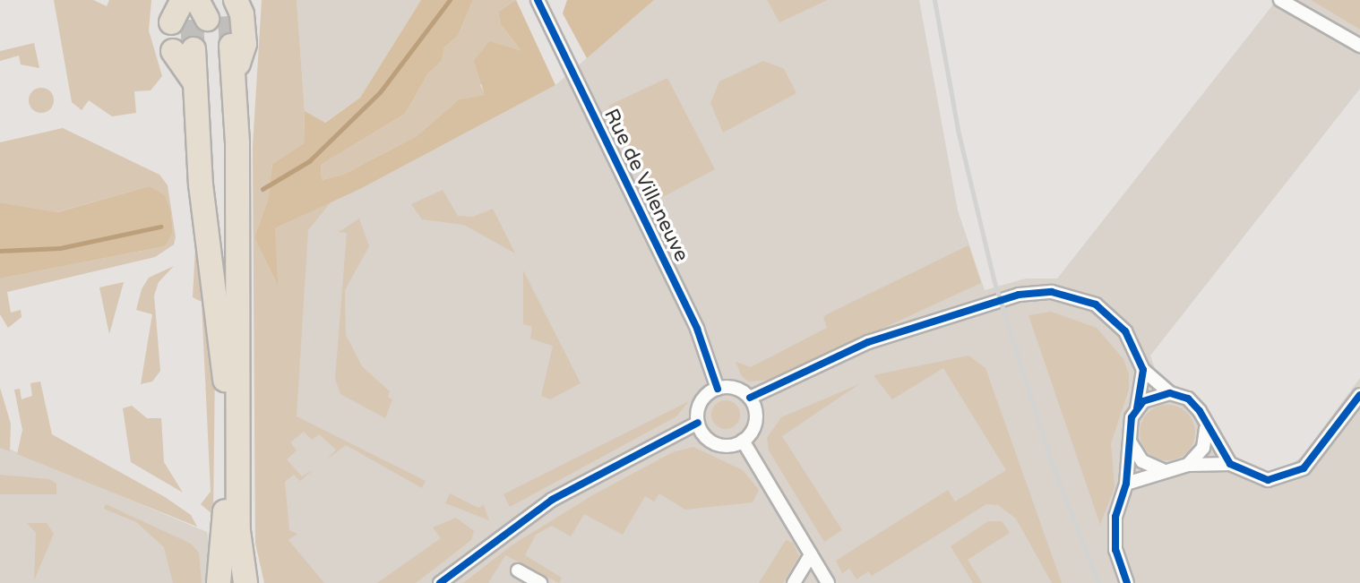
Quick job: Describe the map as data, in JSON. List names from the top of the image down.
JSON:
{
  "streets": {
    "street": ["Rue de Villeneuve"]
  }
}
